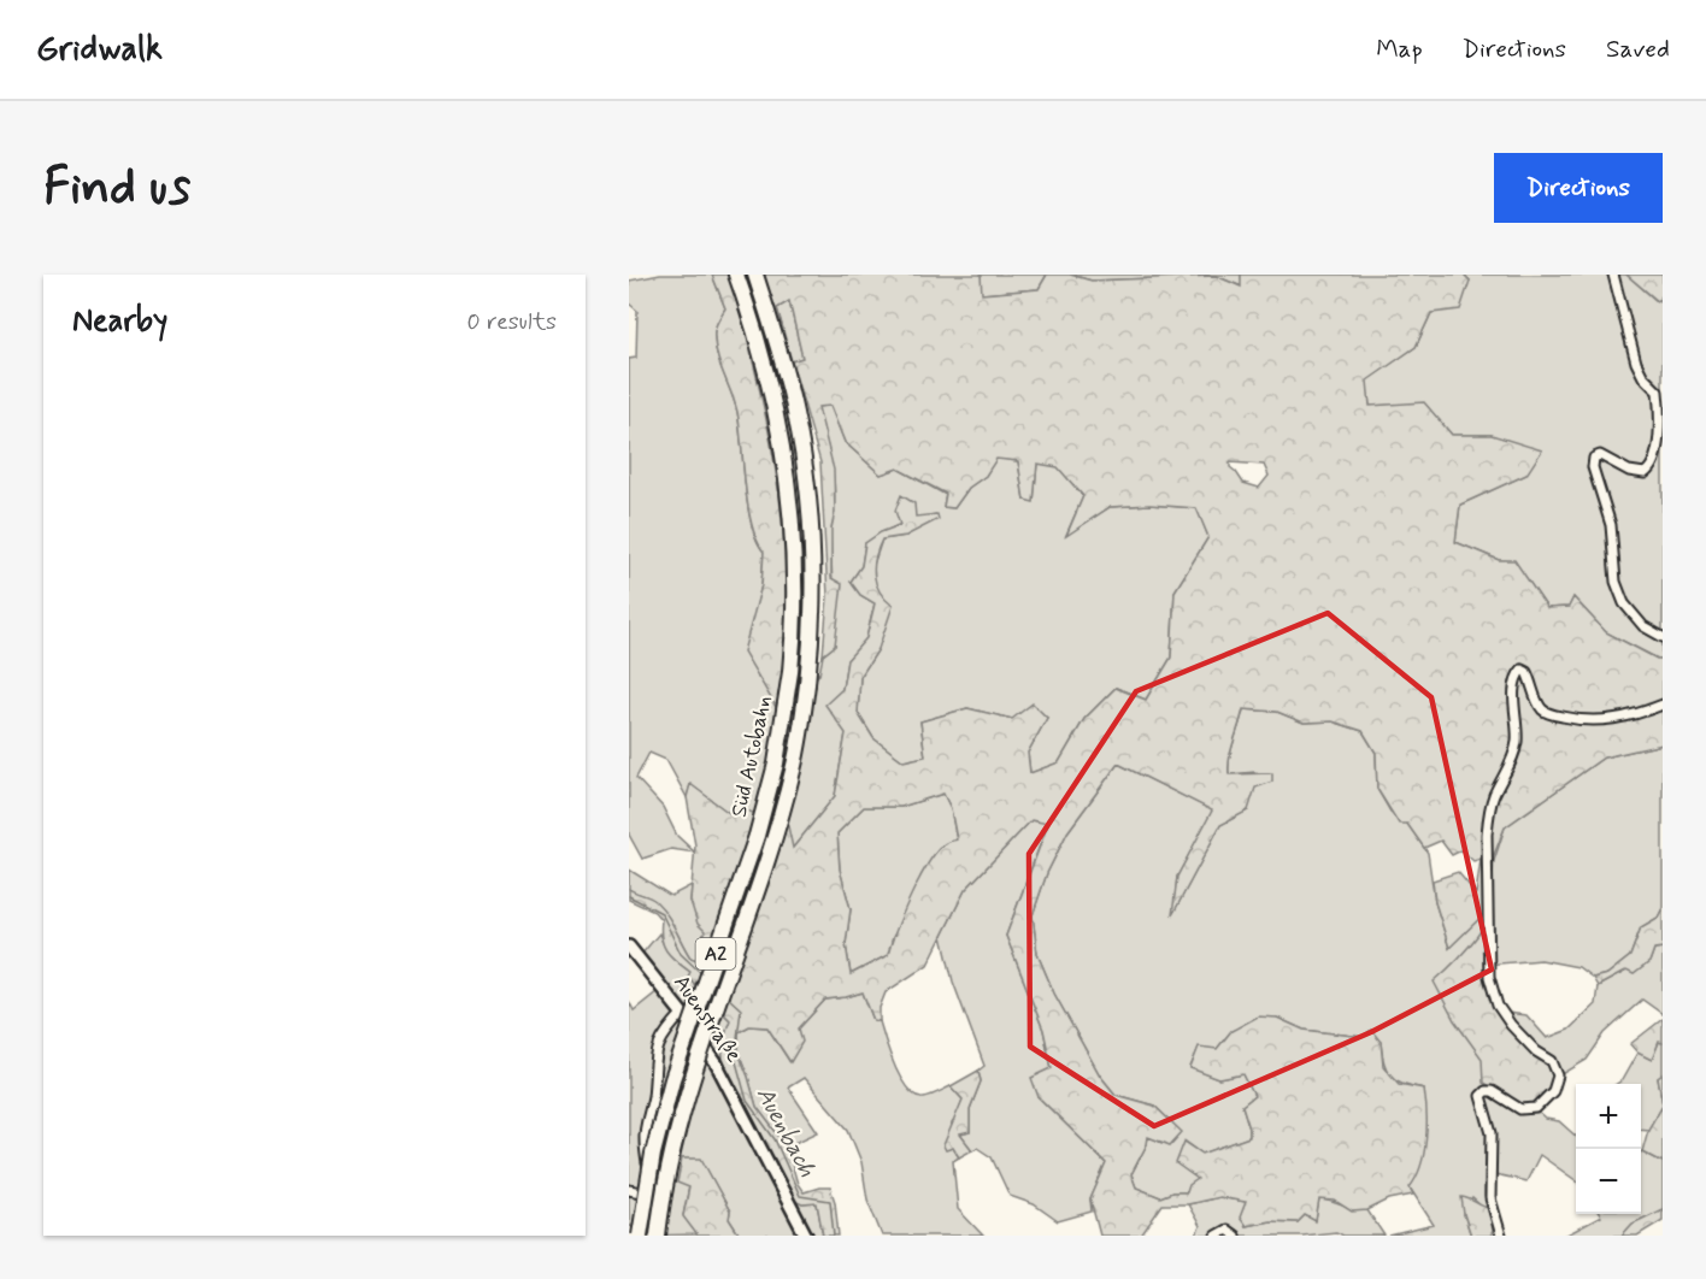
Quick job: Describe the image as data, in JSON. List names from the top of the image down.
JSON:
{
  "streets": {
    "highway": ["Süd Autobahn", "A2"],
    "street": ["Auenstraße"]
  },
  "water": ["Auenbach"],
  "page": {
    "header": "Gridwalk",
    "nav": ["Map", "Directions", "Saved"],
    "buttons": "Directions",
    "title": "Find us",
    "heading": ["Nearby", "0 results"],
    "map_buttons": ["+", "−"]
  }
}
